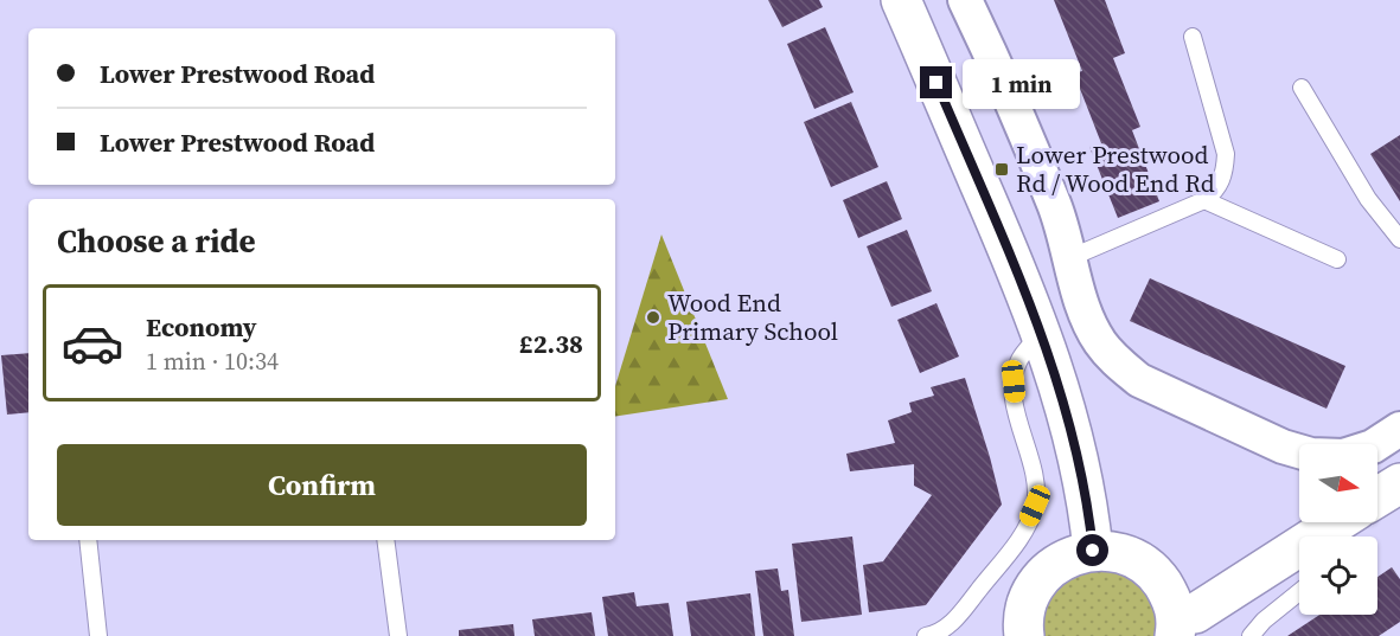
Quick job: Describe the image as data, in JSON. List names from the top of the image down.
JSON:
{
  "places": {
    "transit": ["Lower Prestwood Rd / Wood End Rd"],
    "other": ["Wood End Primary School"]
  },
  "north": "right",
  "page": {
    "banner": ["Lower Prestwood Road", "Lower Prestwood Road"],
    "bubble": "1 min",
    "heading": "Choose a ride",
    "list": [
      {
        "name": "Economy",
        "note": "1 min · 10:34",
        "value": "£2.38"
      }
    ],
    "buttons": "Confirm"
  }
}
